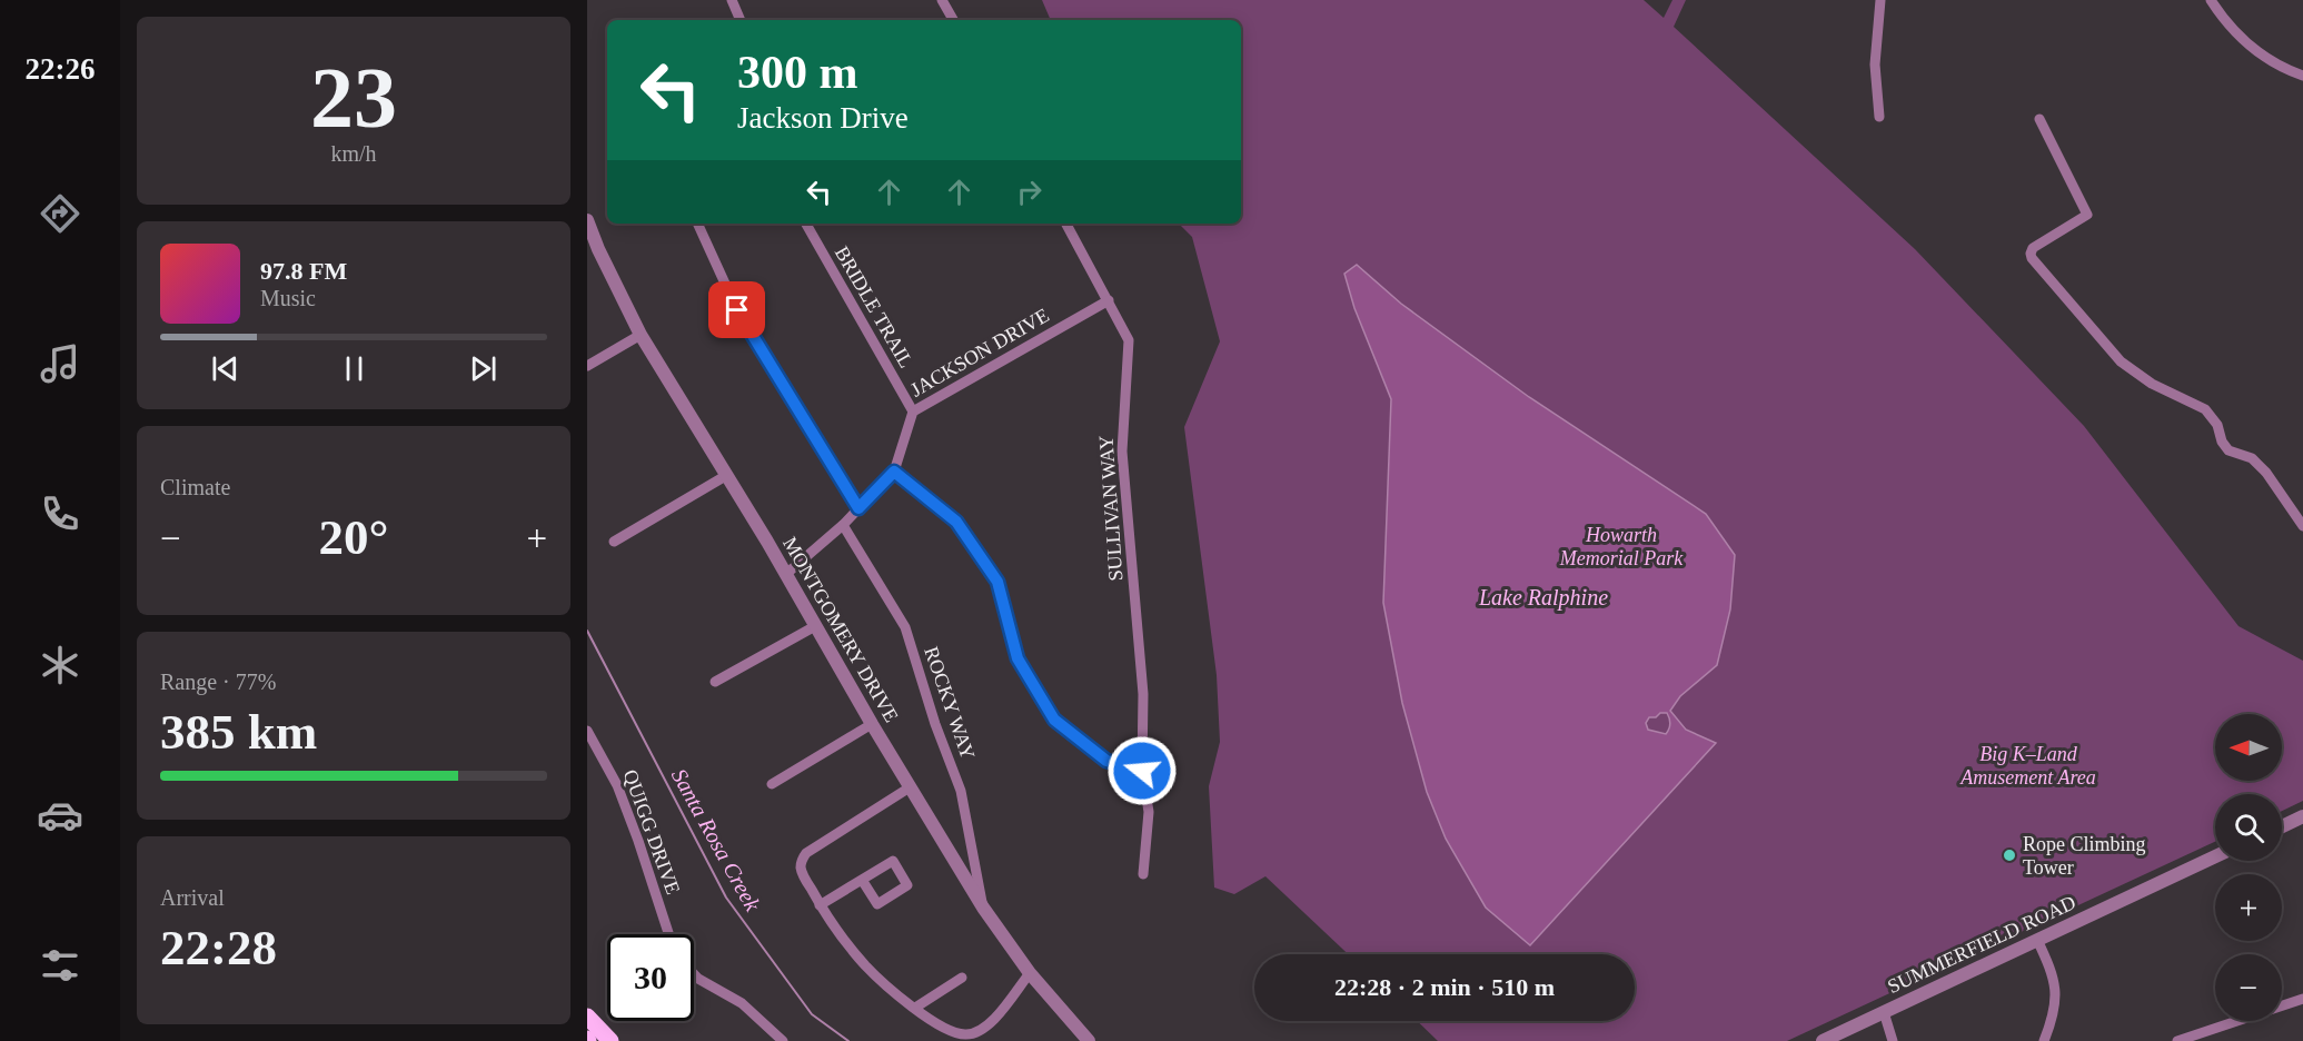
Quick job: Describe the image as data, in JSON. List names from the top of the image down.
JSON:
{
  "streets": {
    "street": [
      "BRIDLE TRAIL",
      "JACKSON DRIVE",
      "SULLIVAN WAY",
      "MONTGOMERY DRIVE",
      "ROCKY WAY",
      "QUIGG DRIVE",
      "SUMMERFIELD ROAD"
    ]
  },
  "crossings": [
    ["BRIDLE TRAIL", "JACKSON DRIVE"],
    ["JACKSON DRIVE", "SULLIVAN WAY"],
    ["JACKSON DRIVE", "MONTGOMERY DRIVE"],
    ["JACKSON DRIVE", "ROCKY WAY"],
    ["MONTGOMERY DRIVE", "ROCKY WAY"]
  ],
  "water": ["Lake Ralphine", "Santa Rosa Creek"],
  "parks": ["Howarth Memorial Park", "Big K–Land Amusement Area"],
  "places": ["Rope Climbing Tower"],
  "north": "left",
  "page": {
    "tabs": "22:26",
    "tile": [
      ["23", "km/h"],
      "Climate",
      ["Range · 77%", "385 km"],
      ["Arrival", "22:28"]
    ],
    "turn": ["300 m", "Jackson Drive"],
    "song": ["97.8 FM", "Music"],
    "heat": ["−", "20°", "+"],
    "map_buttons": ["+", "−"],
    "limit": "30",
    "trip": "22:28 · 2 min · 510 m"
  }
}
